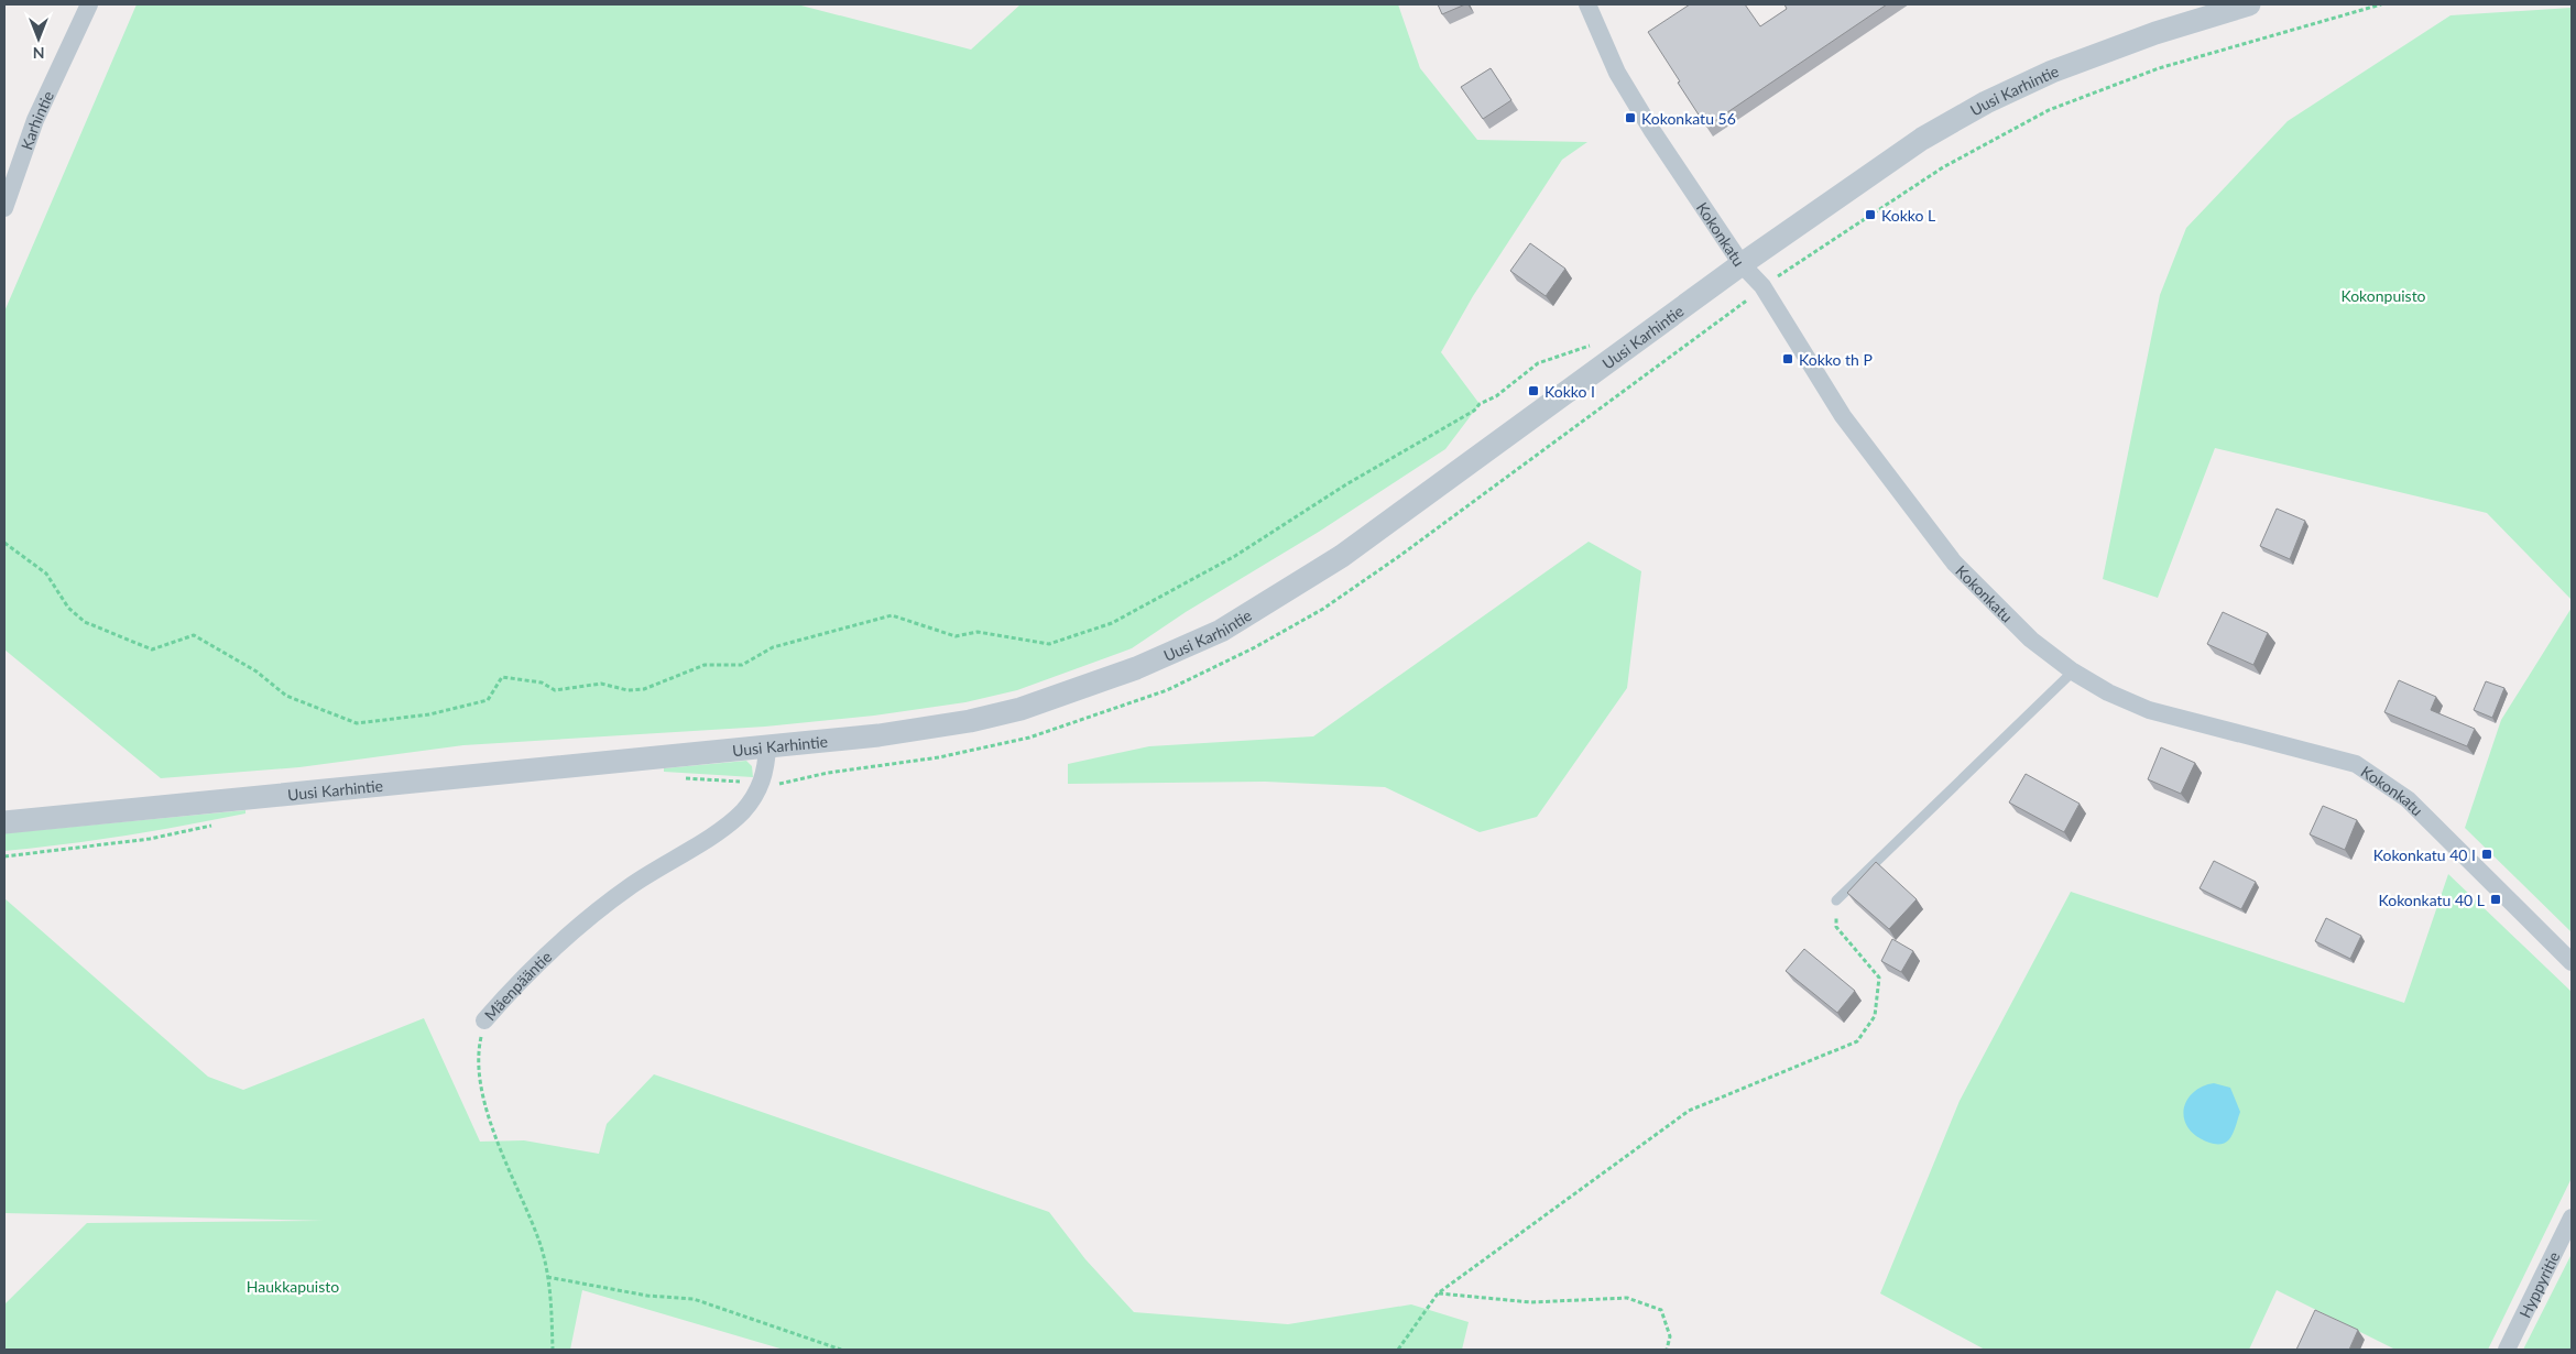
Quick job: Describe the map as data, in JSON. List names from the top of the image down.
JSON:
{
  "streets": {
    "street": [
      "Uusi Karhintie",
      "Karhintie",
      "Kokonkatu",
      "Mäenpääntie",
      "Hyppyritie"
    ]
  },
  "crossings": [
    ["Uusi Karhintie", "Kokonkatu"],
    ["Uusi Karhintie", "Mäenpääntie"]
  ],
  "parks": ["Kokonpuisto", "Haukkapuisto"],
  "places": {
    "transit": [
      "Kokonkatu 56",
      "Kokko L",
      "Kokko th P",
      "Kokko I",
      "Kokonkatu 40 I",
      "Kokonkatu 40 L"
    ]
  },
  "north": "bottom"
}
